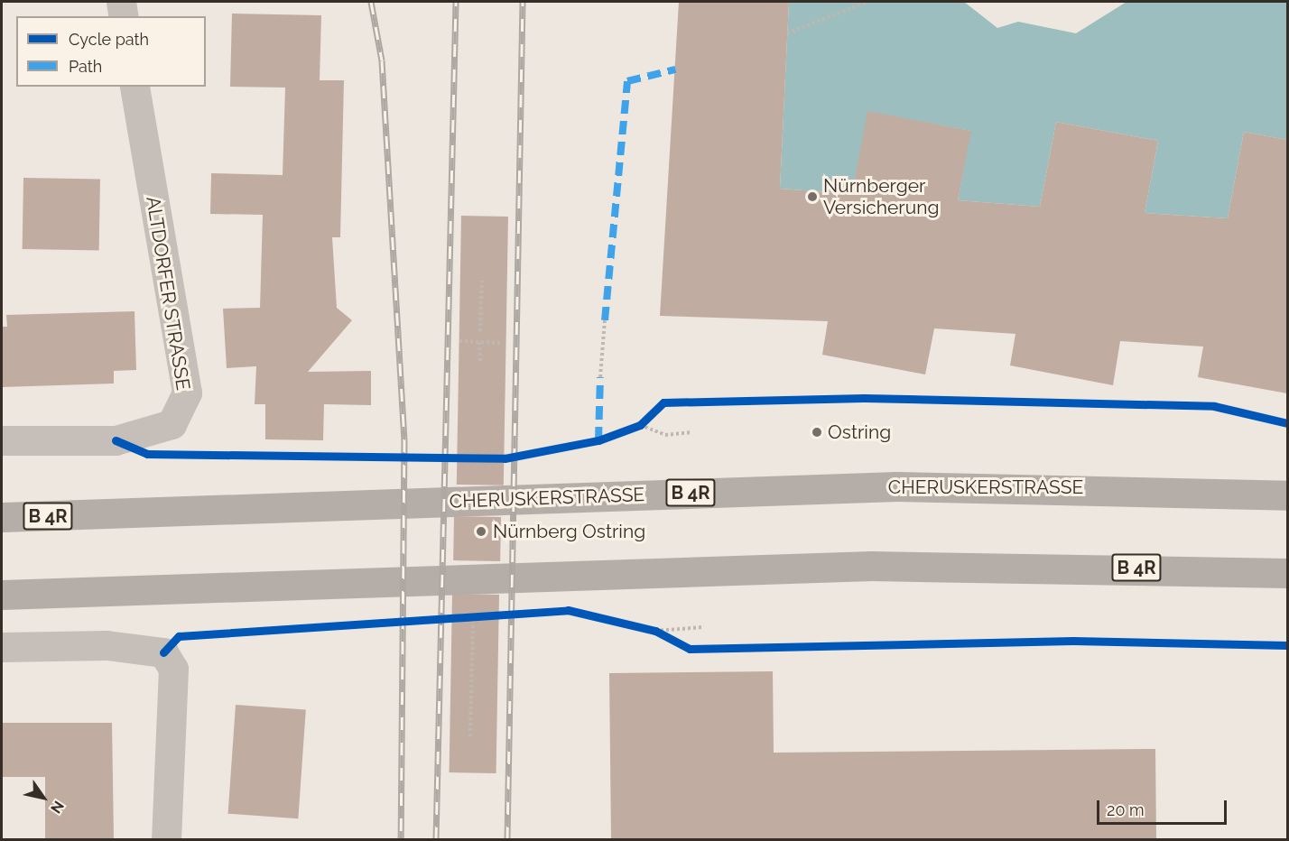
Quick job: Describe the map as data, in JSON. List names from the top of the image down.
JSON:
{
  "streets": {
    "main road": ["CHERUSKERSTRASSE", "B 4R"],
    "street": ["ALTDORFER STRASSE"]
  },
  "places": ["Nürnberger Versicherung", "Ostring", "Nürnberg Ostring"],
  "legend": ["Cycle path", "Path"],
  "scale_bar": "20 m",
  "north": "bottom right"
}
